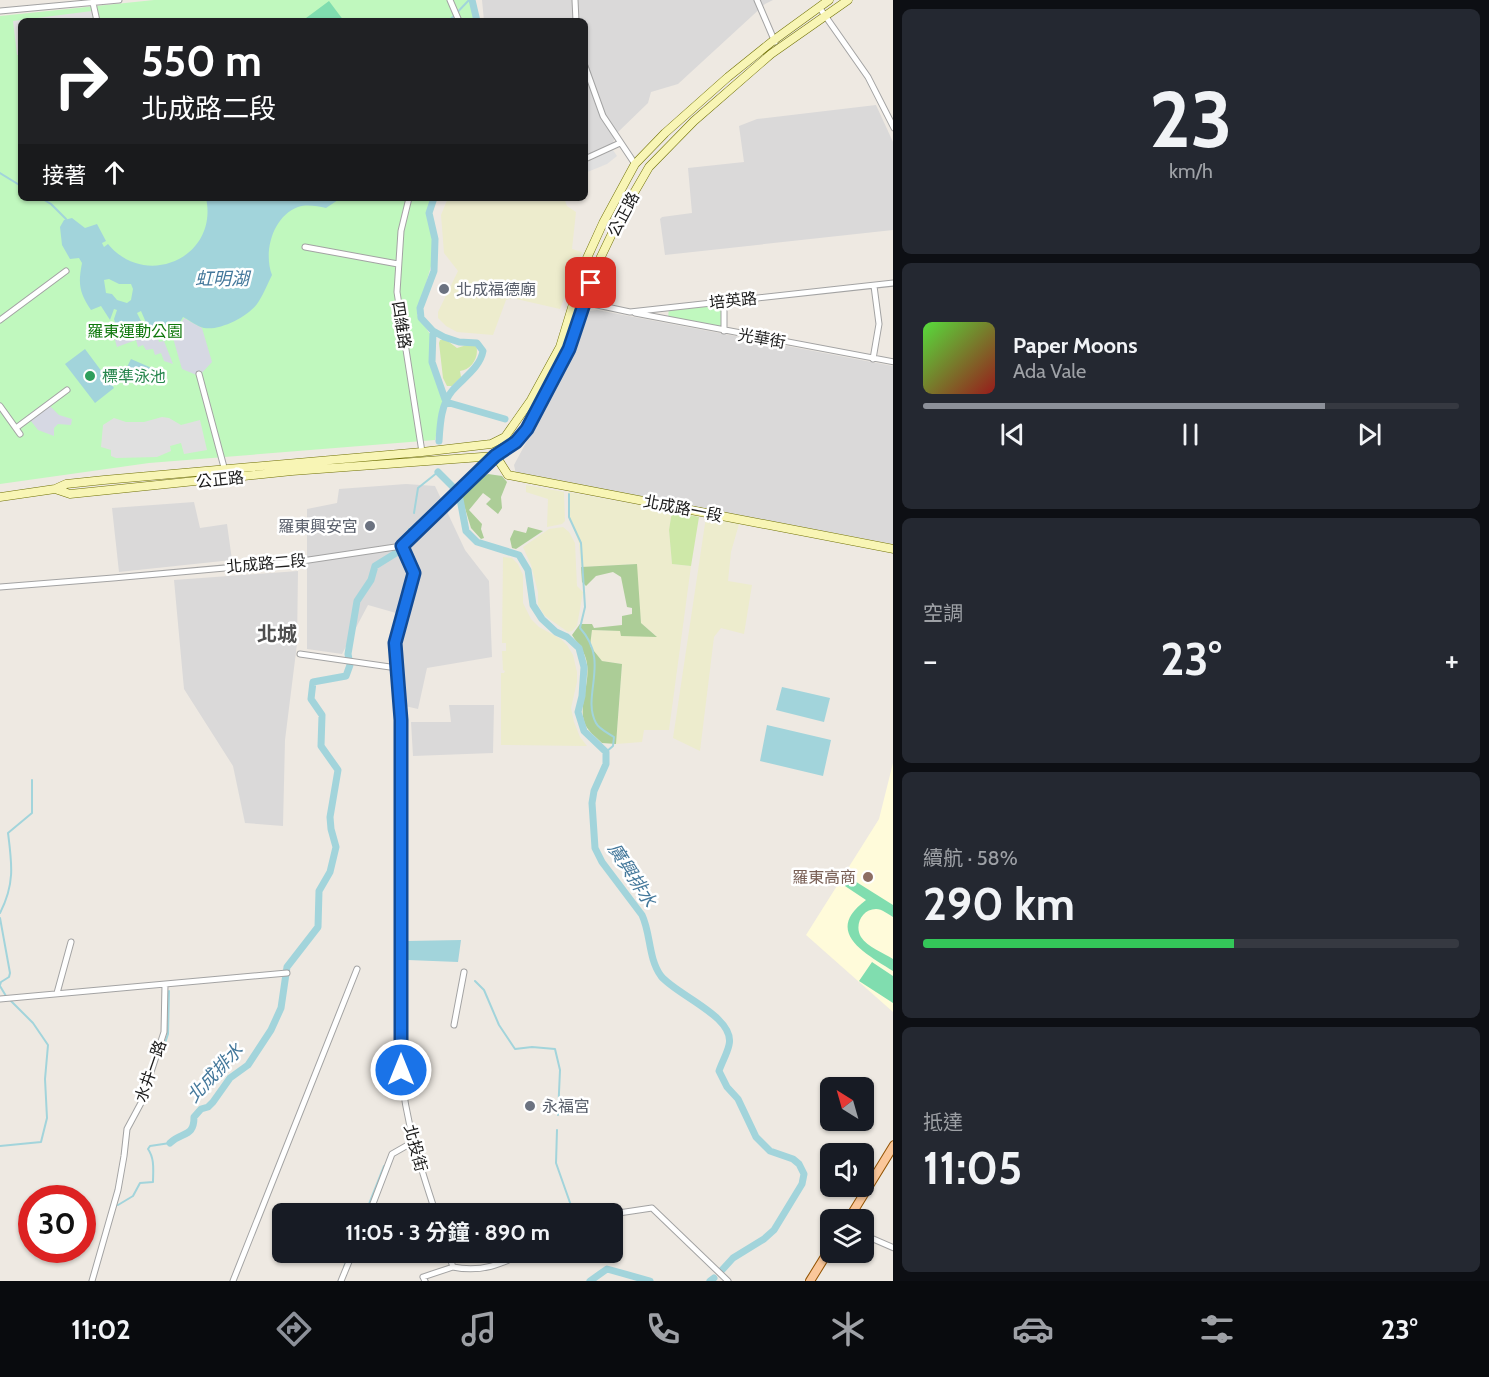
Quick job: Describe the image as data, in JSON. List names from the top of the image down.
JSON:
{
  "streets": {
    "street": [
      "公正路",
      "培英路",
      "四維路",
      "光華街",
      "北成路一段",
      "北成路二段",
      "水井一路",
      "北投街"
    ]
  },
  "crossings": [
    ["公正路", "培英路"],
    ["公正路", "四維路"],
    ["公正路", "北成路一段"],
    ["培英路", "光華街"],
    ["北成路二段", "北投街"]
  ],
  "districts": ["北城"],
  "water": ["虹明湖", "廣興排水", "北成排水"],
  "parks": ["羅東運動公園"],
  "places": [
    "北成福德廟",
    "標準泳池",
    "羅東興安宮",
    "羅東高商",
    "永福宮"
  ],
  "north": "top left",
  "page": {
    "tile": [
      ["23", "km/h"],
      "空調",
      ["續航 · 58%", "290 km"],
      ["抵達", "11:05"]
    ],
    "turn": ["550 m", "北成路二段"],
    "then": "接著",
    "song": ["Paper Moons", "Ada Vale"],
    "heat": ["−", "23°", "+"],
    "limit": "30",
    "trip": "11:05 · 3 分鐘 · 890 m",
    "tabs": ["11:02", "23°"]
  }
}
